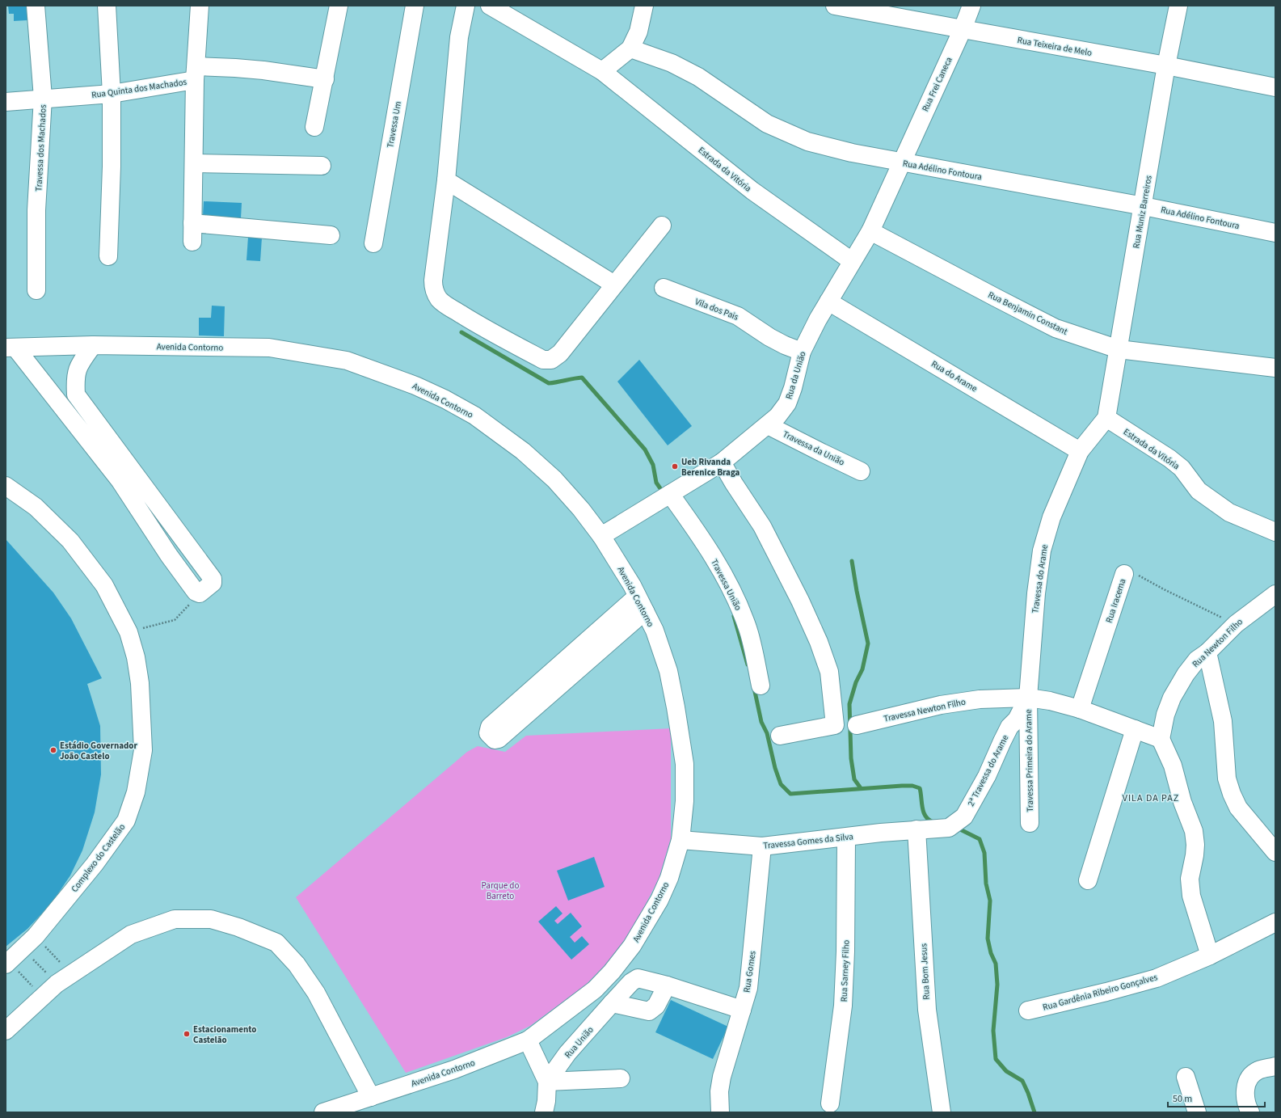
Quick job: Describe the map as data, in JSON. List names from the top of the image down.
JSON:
{
  "streets": {
    "street": [
      "Rua Teixeira de Melo",
      "Rua Frei Caneca",
      "Rua Quinta dos Machados",
      "Travessa Um",
      "Travessa dos Machados",
      "Estrada da Vitória",
      "Rua Adélino Fontoura",
      "Rua Muniz Barreiros",
      "Vila dos Pais",
      "Rua Benjamin Constant",
      "Avenida Contorno",
      "Rua da União",
      "Rua do Arame",
      "Travessa da União",
      "Travessa do Arame",
      "Travessa União",
      "Rua Iracema",
      "Rua Newton Filho",
      "Travessa Newton Filho",
      "Travessa Primeira do Arame",
      "2ª Travessa do Arame",
      "Travessa Gomes da Silva",
      "Complexo do Castelão",
      "Rua Sarney Filho",
      "Rua Gomes",
      "Rua Bom Jesus",
      "Rua Gardênia Ribeiro Gonçalves",
      "Rua União"
    ]
  },
  "crossings": [
    ["Rua Teixeira de Melo", "Rua Frei Caneca"],
    ["Rua Teixeira de Melo", "Rua Muniz Barreiros"],
    ["Rua Frei Caneca", "Rua Adélino Fontoura"],
    ["Rua Frei Caneca", "Rua da União"],
    ["Rua Quinta dos Machados", "Travessa dos Machados"],
    ["Estrada da Vitória", "Rua Muniz Barreiros"],
    ["Estrada da Vitória", "Rua da União"],
    ["Estrada da Vitória", "Travessa do Arame"],
    ["Rua Adélino Fontoura", "Rua Muniz Barreiros"],
    ["Rua Adélino Fontoura", "Rua da União"],
    ["Rua Muniz Barreiros", "Rua Benjamin Constant"],
    ["Rua Muniz Barreiros", "Travessa do Arame"],
    ["Vila dos Pais", "Rua da União"],
    ["Rua Benjamin Constant", "Rua da União"],
    ["Avenida Contorno", "Rua da União"],
    ["Avenida Contorno", "Travessa Gomes da Silva"],
    ["Rua da União", "Rua do Arame"],
    ["Rua da União", "Travessa da União"],
    ["Rua da União", "Travessa União"],
    ["Rua do Arame", "Travessa do Arame"],
    ["Travessa do Arame", "Travessa Newton Filho"],
    ["Travessa do Arame", "Travessa Primeira do Arame"],
    ["Travessa do Arame", "2ª Travessa do Arame"],
    ["Rua Iracema", "Rua Newton Filho"],
    ["Rua Iracema", "Travessa Newton Filho"],
    ["Rua Newton Filho", "Travessa Newton Filho"],
    ["Travessa Newton Filho", "Travessa Primeira do Arame"],
    ["Travessa Newton Filho", "2ª Travessa do Arame"],
    ["Travessa Primeira do Arame", "2ª Travessa do Arame"],
    ["2ª Travessa do Arame", "Travessa Gomes da Silva"],
    ["2ª Travessa do Arame", "Rua Bom Jesus"],
    ["Travessa Gomes da Silva", "Rua Sarney Filho"],
    ["Travessa Gomes da Silva", "Rua Gomes"],
    ["Travessa Gomes da Silva", "Rua Bom Jesus"],
    ["Rua Gomes", "Rua União"]
  ],
  "districts": ["VILA DA PAZ"],
  "parks": ["Parque do Barreto"],
  "places": ["Ueb Rivanda Berenice Braga", "Estádio Governador João Castelo", "Estacionamento Castelão"],
  "scale_bar": "50 m"
}
